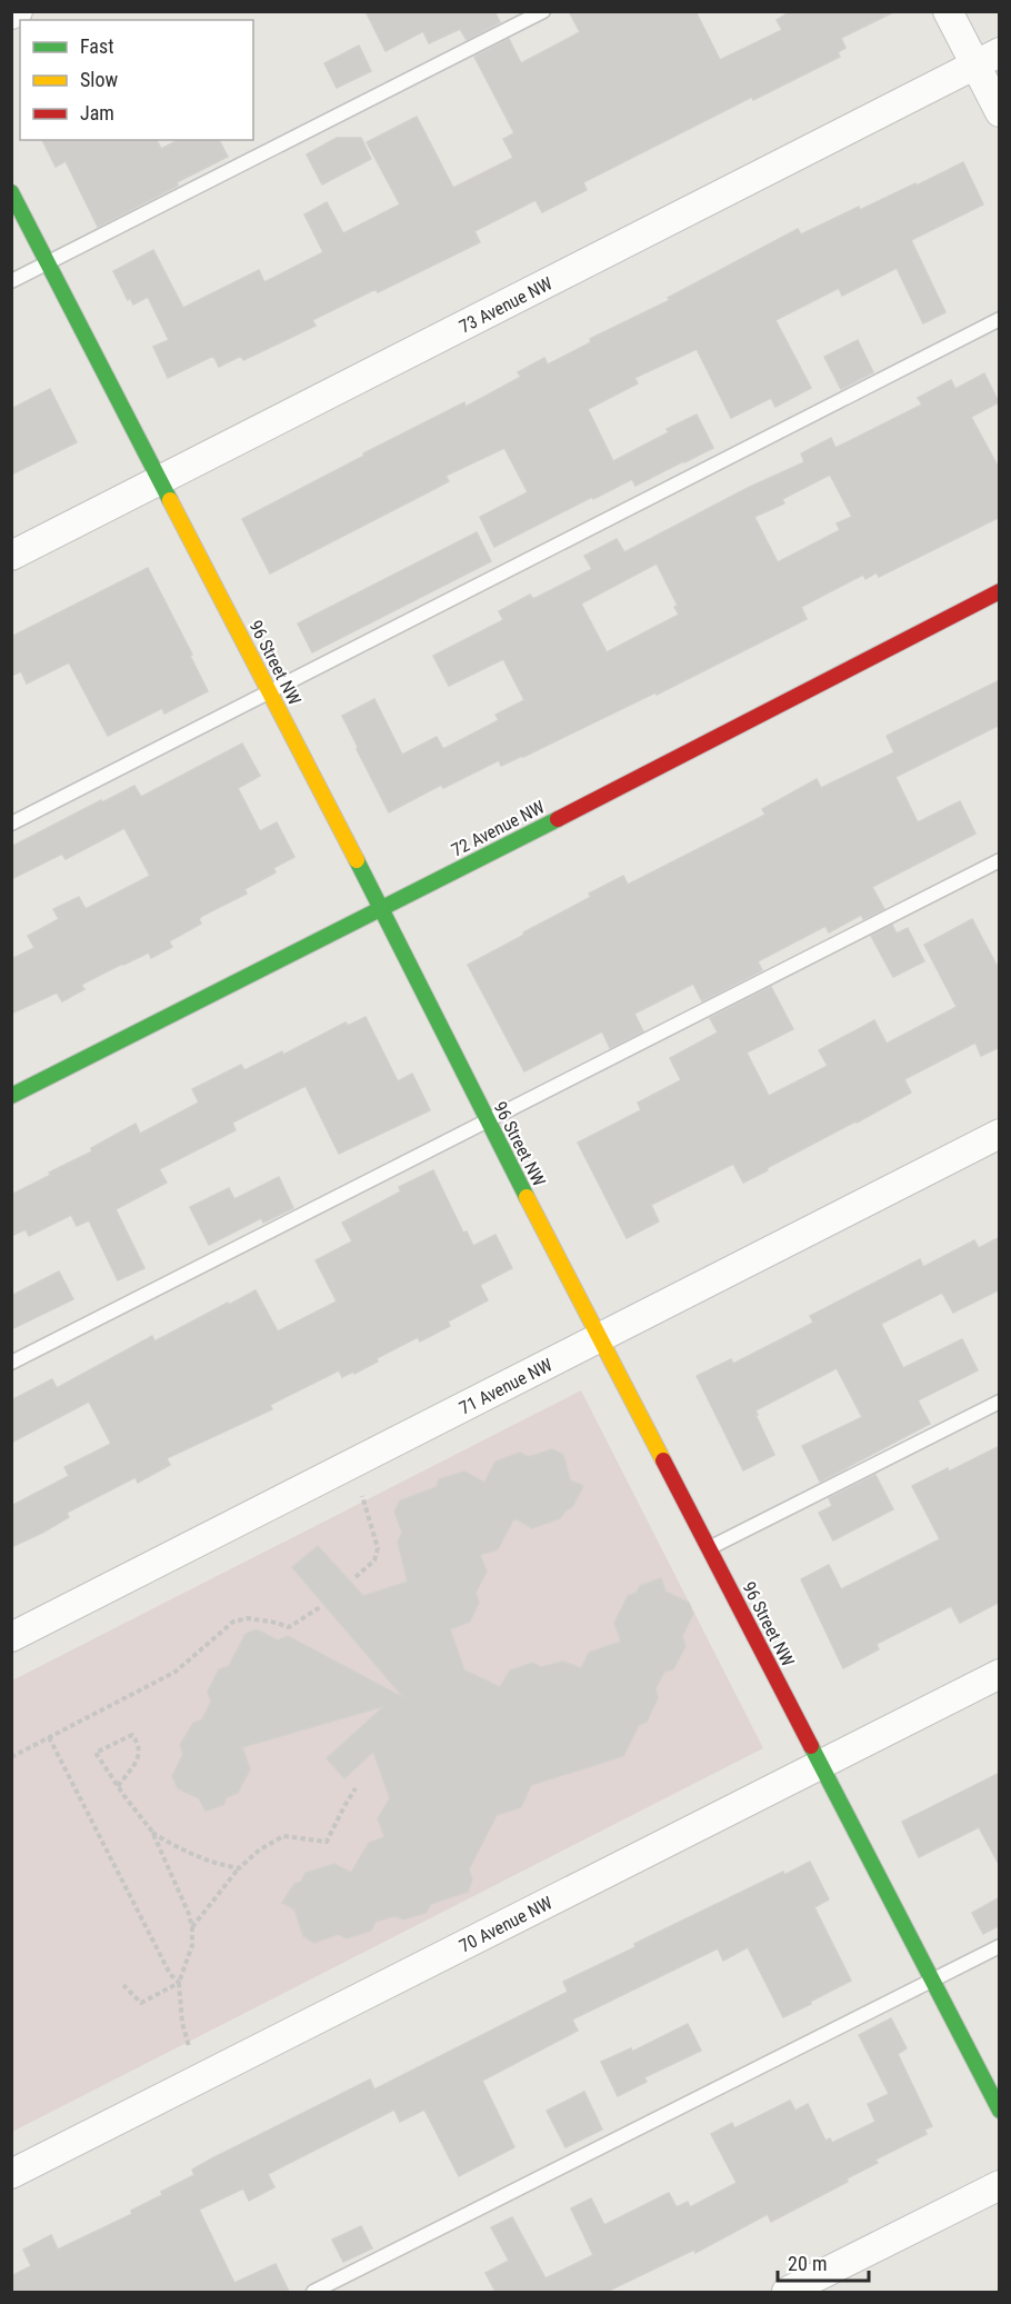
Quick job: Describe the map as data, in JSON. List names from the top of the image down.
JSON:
{
  "streets": {
    "street": [
      "73 Avenue NW",
      "96 Street NW",
      "72 Avenue NW",
      "71 Avenue NW",
      "70 Avenue NW"
    ]
  },
  "crossings": [
    ["73 Avenue NW", "96 Street NW"],
    ["96 Street NW", "72 Avenue NW"],
    ["96 Street NW", "71 Avenue NW"],
    ["96 Street NW", "70 Avenue NW"]
  ],
  "legend": ["Fast", "Slow", "Jam"],
  "scale_bar": "20 m"
}
